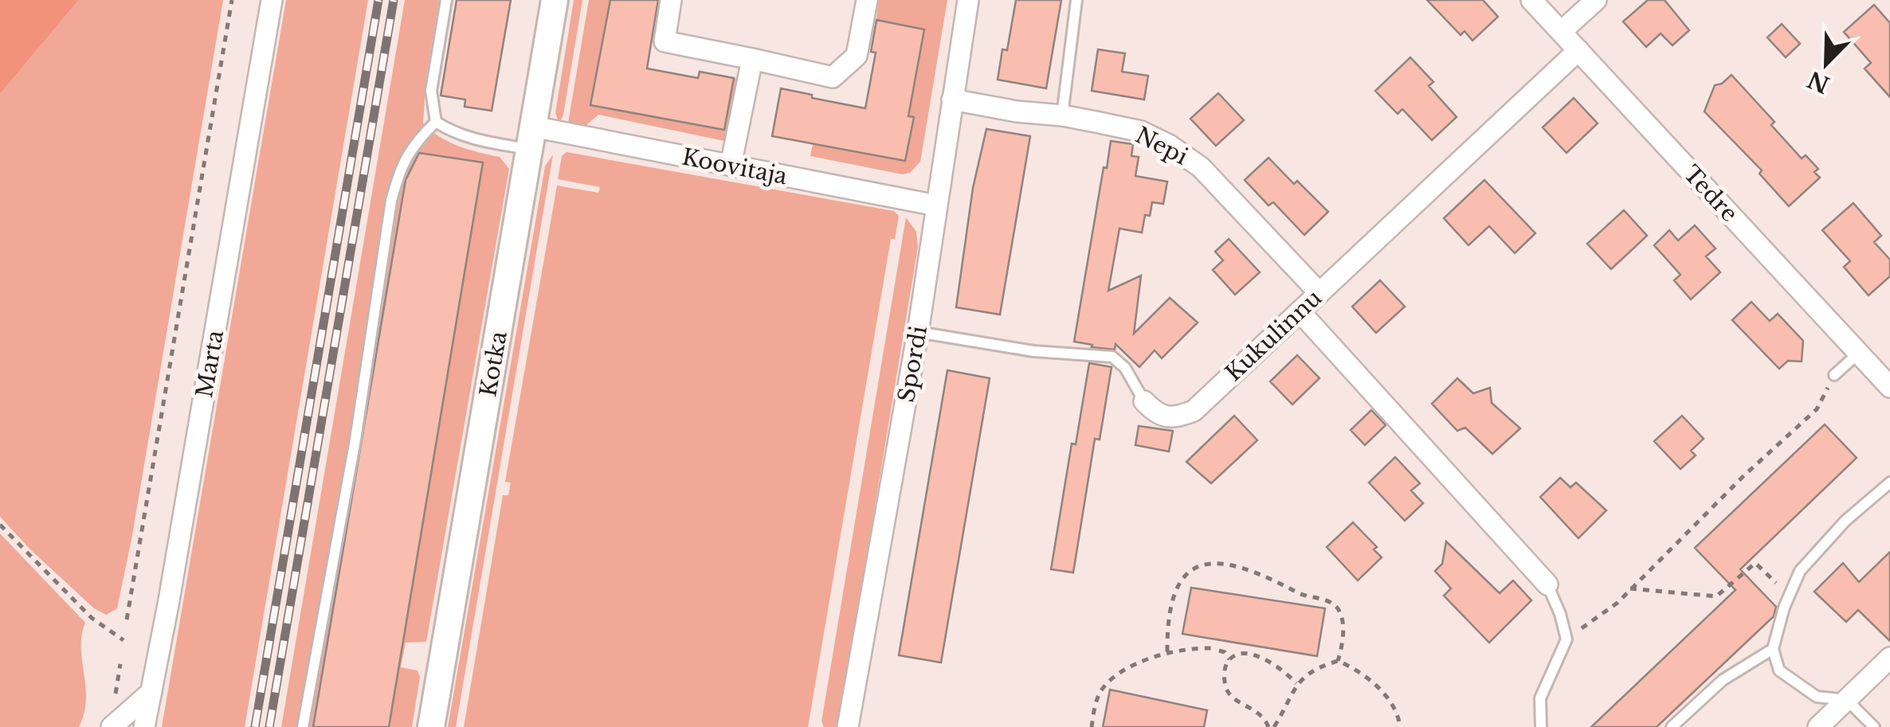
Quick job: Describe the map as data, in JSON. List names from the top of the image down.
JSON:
{
  "streets": {
    "street": [
      "Nepi",
      "Koovitaja",
      "Tedre",
      "Kukulinnu",
      "Marta",
      "Kotka",
      "Spordi"
    ]
  },
  "crossings": [
    ["Nepi", "Kukulinnu"],
    ["Nepi", "Spordi"],
    ["Koovitaja", "Kotka"],
    ["Koovitaja", "Spordi"],
    ["Tedre", "Kukulinnu"],
    ["Kukulinnu", "Spordi"]
  ],
  "north": "bottom left"
}
